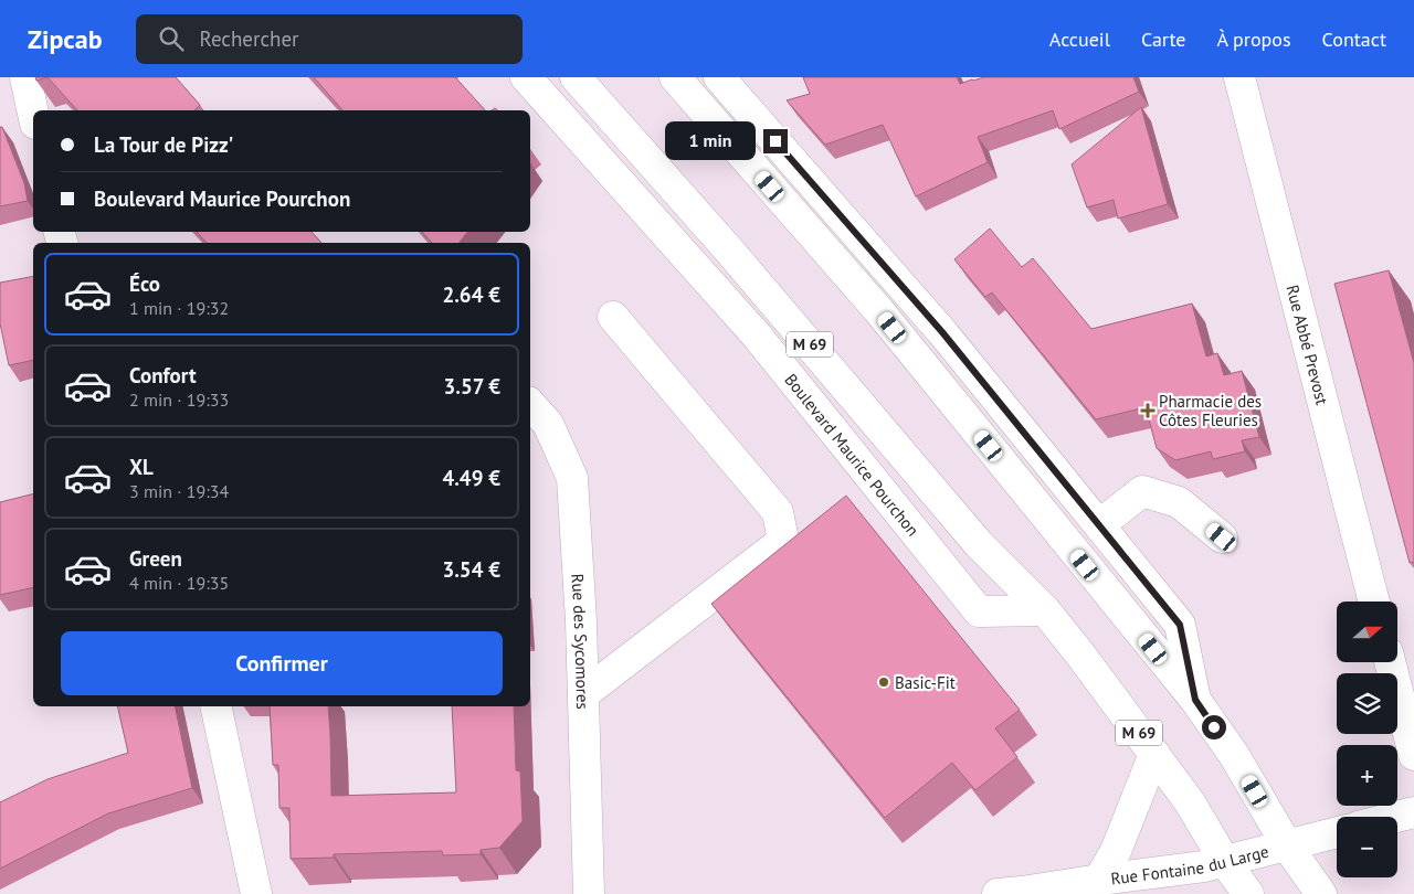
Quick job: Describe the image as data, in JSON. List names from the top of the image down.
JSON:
{
  "streets": {
    "main road": [
      "M 69",
      "Rue Abbé Prevost",
      "Boulevard Maurice Pourchon",
      "Rue des Sycomores",
      "Rue Fontaine du Large"
    ]
  },
  "crossings": [
    ["M 69", "Boulevard Maurice Pourchon"],
    ["M 69", "Rue Fontaine du Large"]
  ],
  "places": {
    "health": ["Pharmacie des Côtes Fleuries"],
    "other": ["Basic-Fit"]
  },
  "north": "right",
  "page": {
    "header": "Zipcab",
    "search": "Rechercher",
    "nav": [
      "Accueil",
      "Carte",
      "À propos",
      "Contact"
    ],
    "banner": ["La Tour de Pizz'", "Boulevard Maurice Pourchon"],
    "bubble": "1 min",
    "list": [
      {
        "name": "Éco",
        "note": "1 min · 19:32",
        "value": "2.64 €"
      },
      {
        "name": "Confort",
        "note": "2 min · 19:33",
        "value": "3.57 €"
      },
      {
        "name": "XL",
        "note": "3 min · 19:34",
        "value": "4.49 €"
      },
      {
        "name": "Green",
        "note": "4 min · 19:35",
        "value": "3.54 €"
      }
    ],
    "map_buttons": ["+", "−"],
    "buttons": "Confirmer"
  }
}
